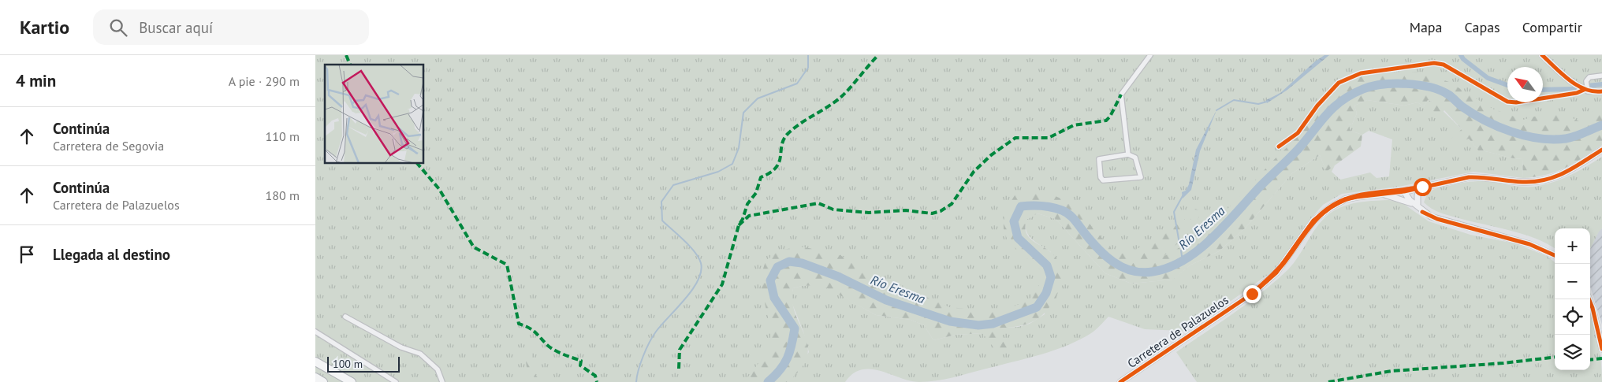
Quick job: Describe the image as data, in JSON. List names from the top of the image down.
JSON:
{
  "streets": {
    "street": ["Carretera de Palazuelos"]
  },
  "water": ["Río Eresma"],
  "scale_bar": "100 m",
  "north": "top left",
  "page": {
    "header": "Kartio",
    "search": "Buscar aquí",
    "nav": ["Mapa", "Capas", "Compartir"],
    "heading": ["4 min", "A pie · 290 m"],
    "list": [
      ["Continúa", "Carretera de Segovia", "110 m"],
      ["Continúa", "Carretera de Palazuelos", "180 m"],
      "Llegada al destino"
    ],
    "map_buttons": ["+", "−"],
    "scale": "100 m"
  }
}
